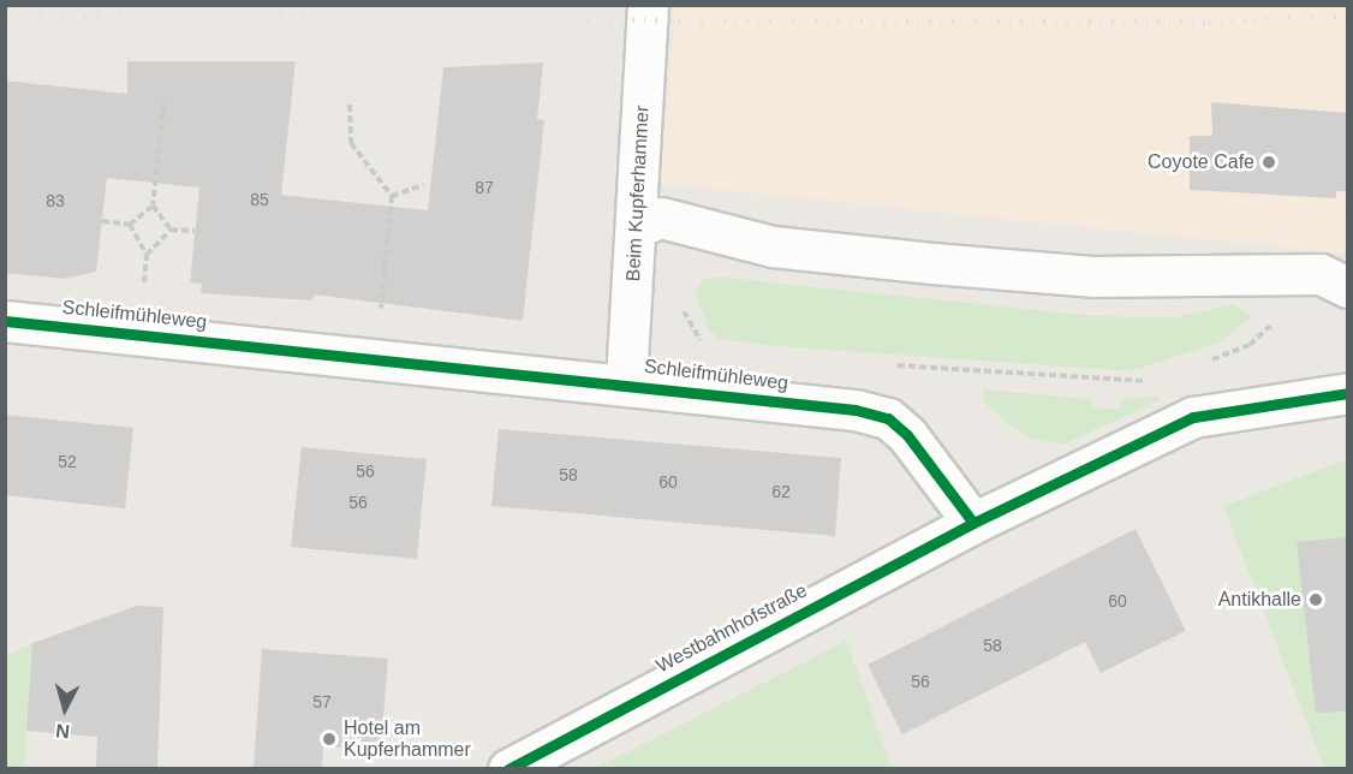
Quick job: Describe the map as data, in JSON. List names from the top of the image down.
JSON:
{
  "streets": {
    "street": ["Beim Kupferhammer", "Schleifmühleweg", "Westbahnhofstraße"]
  },
  "crossings": [
    ["Beim Kupferhammer", "Schleifmühleweg"],
    ["Schleifmühleweg", "Westbahnhofstraße"]
  ],
  "places": ["Coyote Cafe", "Antikhalle", "Hotel am Kupferhammer"],
  "house_numbers": [
    "87",
    "85",
    "83",
    "52",
    "56",
    "58",
    "60",
    "62",
    "56",
    "60",
    "58",
    "56",
    "57"
  ],
  "north": "bottom"
}
